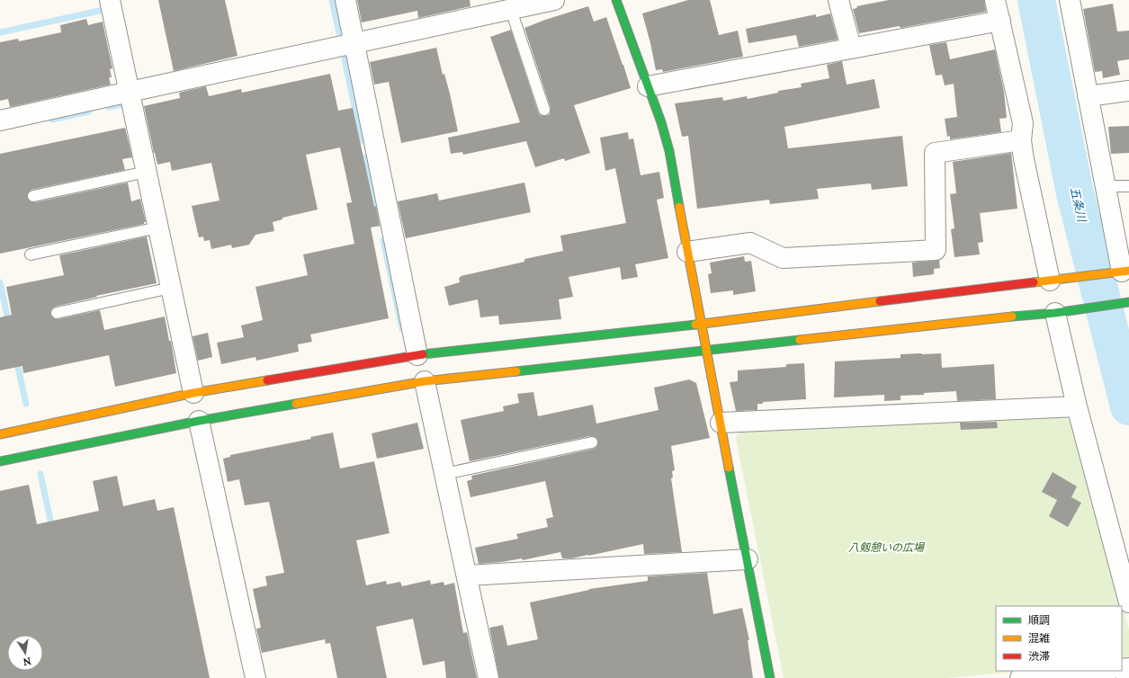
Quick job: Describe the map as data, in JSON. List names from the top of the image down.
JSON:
{
  "water": ["五条川"],
  "parks": ["八剱憩いの広場"],
  "legend": ["順調", "混雑", "渋滞"],
  "north": "bottom"
}
